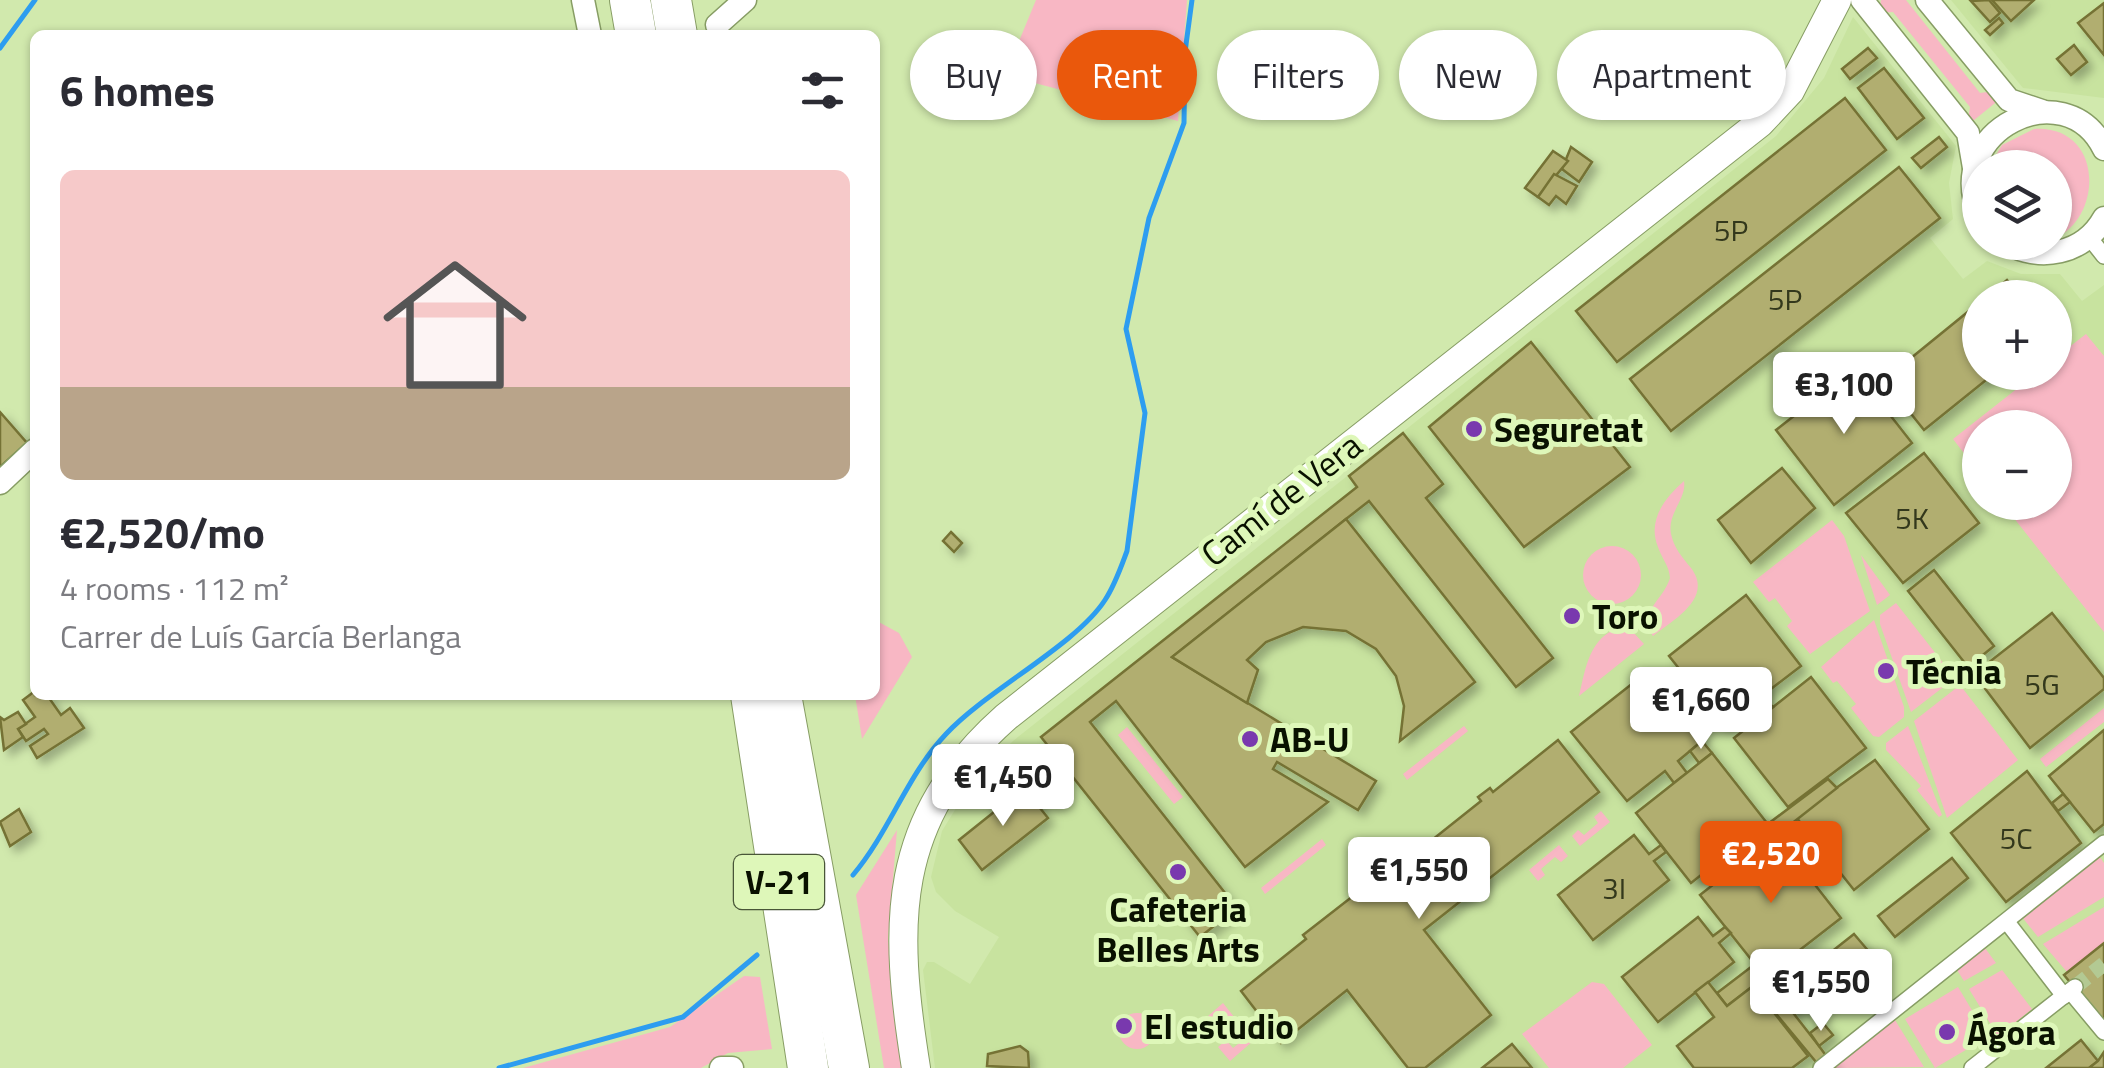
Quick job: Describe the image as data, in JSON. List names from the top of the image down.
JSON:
{
  "streets": {
    "highway": ["V-21"],
    "street": ["Camí de Vera"]
  },
  "places": [
    "Seguretat",
    "Toro",
    "Técnia",
    "AB-U",
    "Cafeteria Belles Arts",
    "El estudio",
    "Ágora"
  ],
  "house_numbers": [
    "5P",
    "5P",
    "5K",
    "5G",
    "5C",
    "3I"
  ],
  "page": {
    "chip": [
      "Buy",
      "Rent",
      "Filters",
      "New",
      "Apartment"
    ],
    "heading": "6 homes",
    "map_buttons": ["+", "−"],
    "list": [
      {
        "name": "€2,520/mo",
        "note": "4 rooms · 112 m² · Carrer de Luís García Berlanga"
      }
    ],
    "price": [
      "€3,100",
      "€1,660",
      "€1,450",
      "€2,520",
      "€1,550",
      "€1,550"
    ]
  }
}
